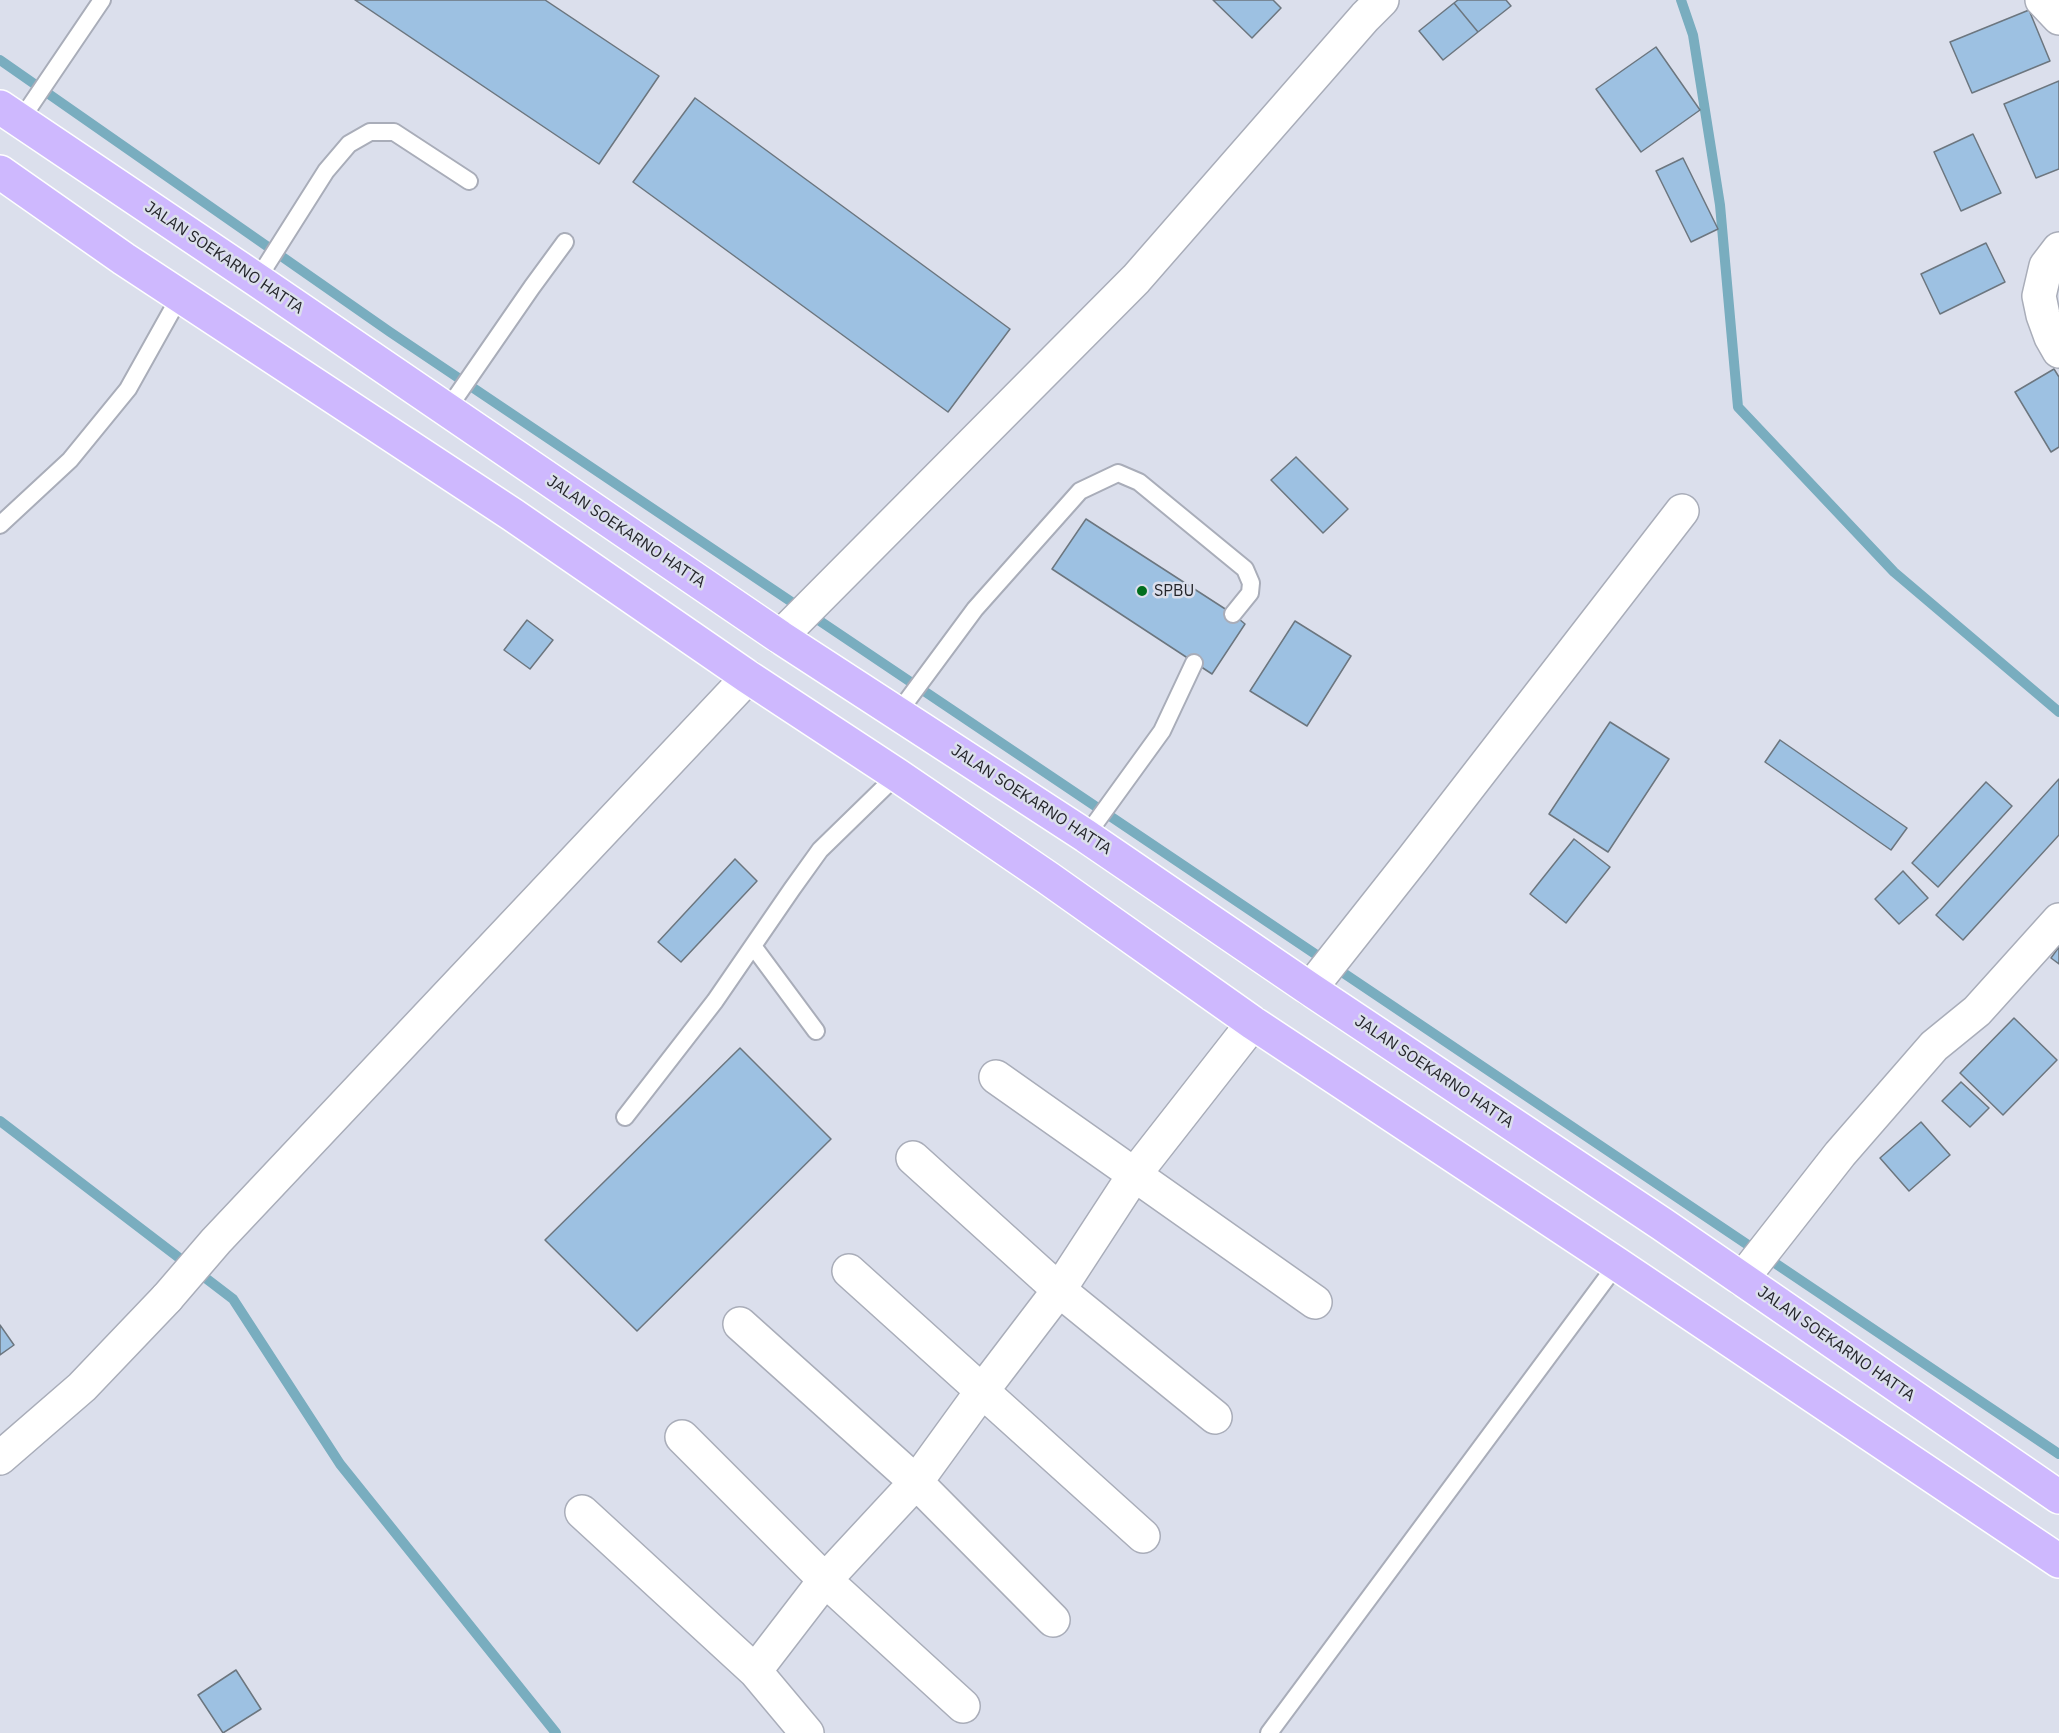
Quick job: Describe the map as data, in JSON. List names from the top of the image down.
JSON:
{
  "streets": {
    "highway": ["JALAN SOEKARNO HATTA"]
  },
  "places": ["SPBU"]
}
